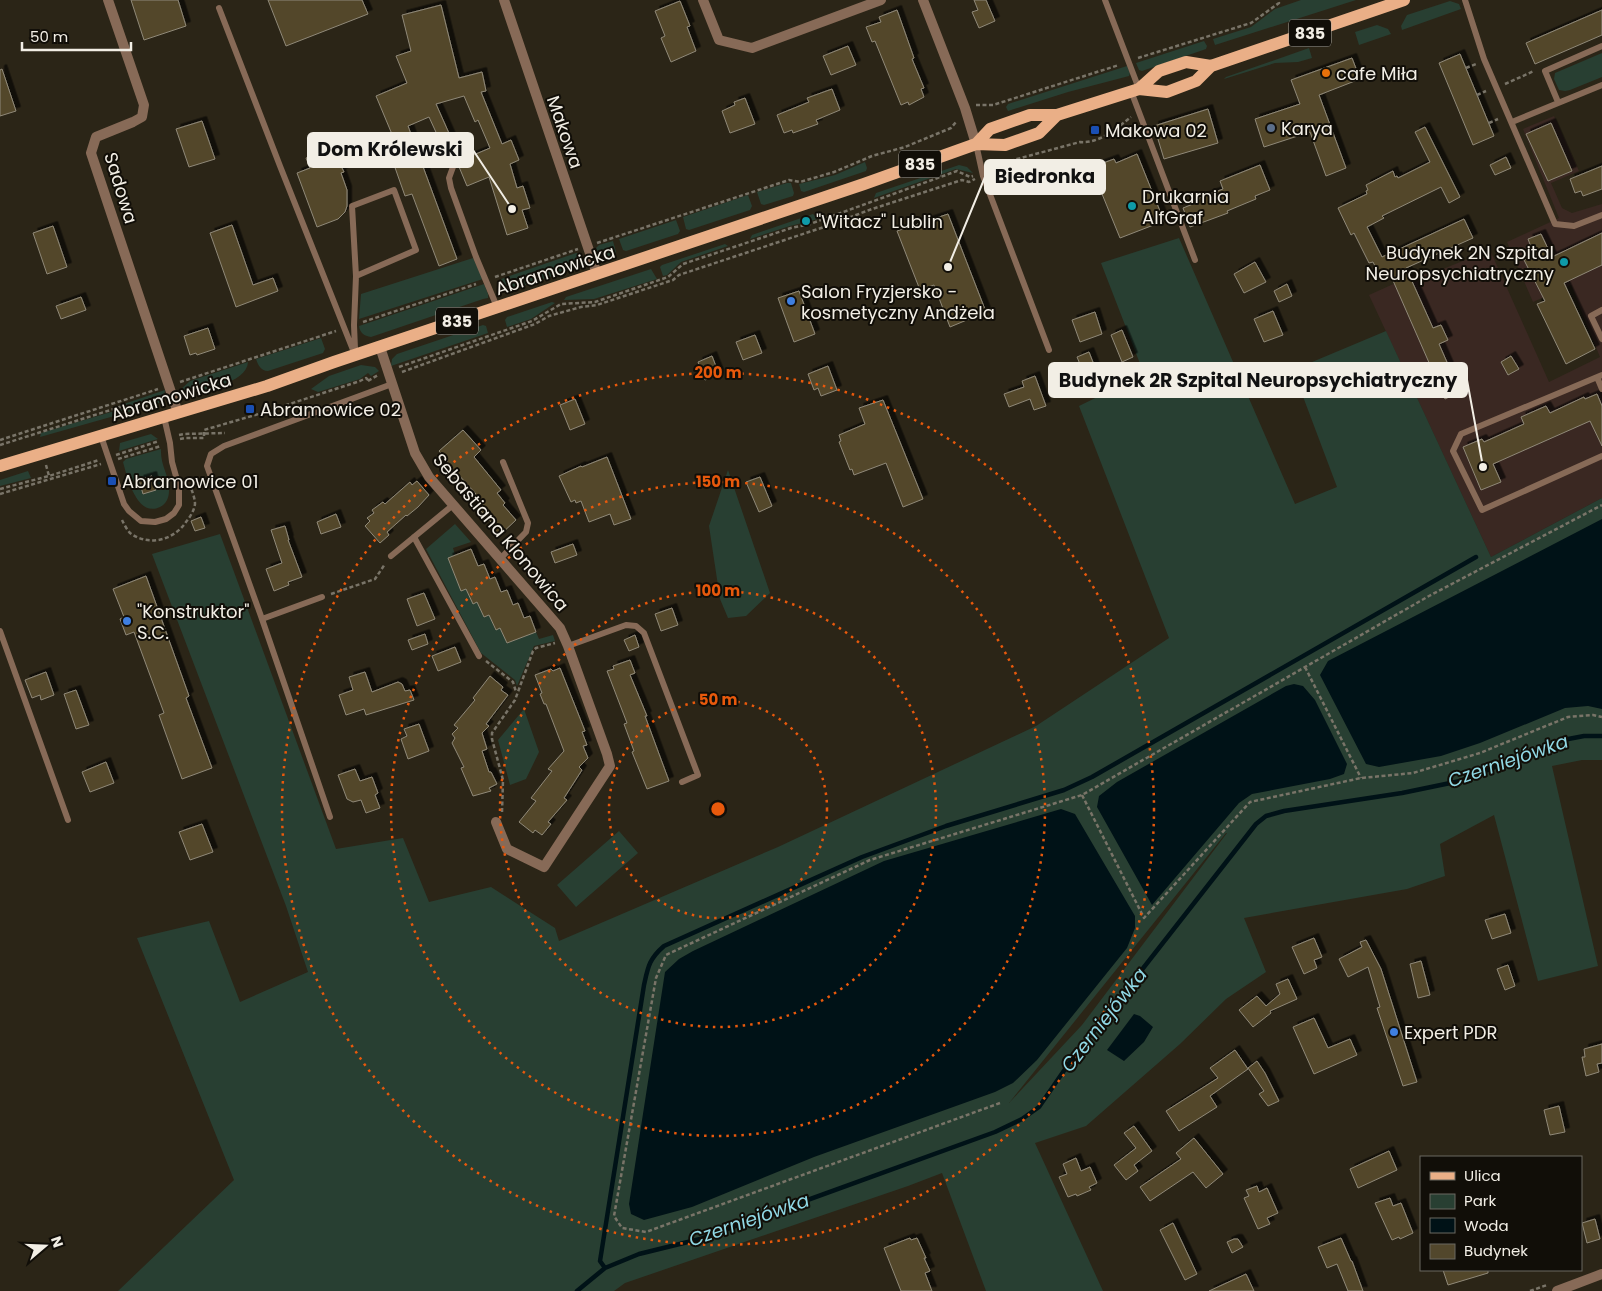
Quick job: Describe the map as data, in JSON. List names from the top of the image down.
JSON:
{
  "streets": {
    "main road": ["835", "Abramowicka"],
    "street": ["Makowa", "Sadowa", "Sebastiana Klonowica"]
  },
  "crossings": [
    ["Makowa", "Abramowicka"],
    ["Sadowa", "Abramowicka"],
    ["Abramowicka", "Sebastiana Klonowica"]
  ],
  "water": ["Czerniejówka"],
  "places": {
    "other": [
      "cafe Miła",
      "Karya",
      "Drukarnia AlfGraf",
      "Dom Królewski",
      "\"Witacz\" Lublin",
      "Budynek 2N Szpital Neuropsychiatryczny",
      "Biedronka",
      "Salon Fryzjersko - kosmetyczny Andżela",
      "Budynek 2R Szpital Neuropsychiatryczny",
      "\"Konstruktor\" S.C.",
      "Expert PDR"
    ],
    "transit": ["Makowa 02", "Abramowice 02", "Abramowice 01"]
  },
  "legend": [
    "Ulica",
    "Park",
    "Woda",
    "Budynek"
  ],
  "scale_bar": "50 m",
  "north": "right",
  "rings": [
    "200 m",
    "150 m",
    "100 m",
    "50 m"
  ]
}
